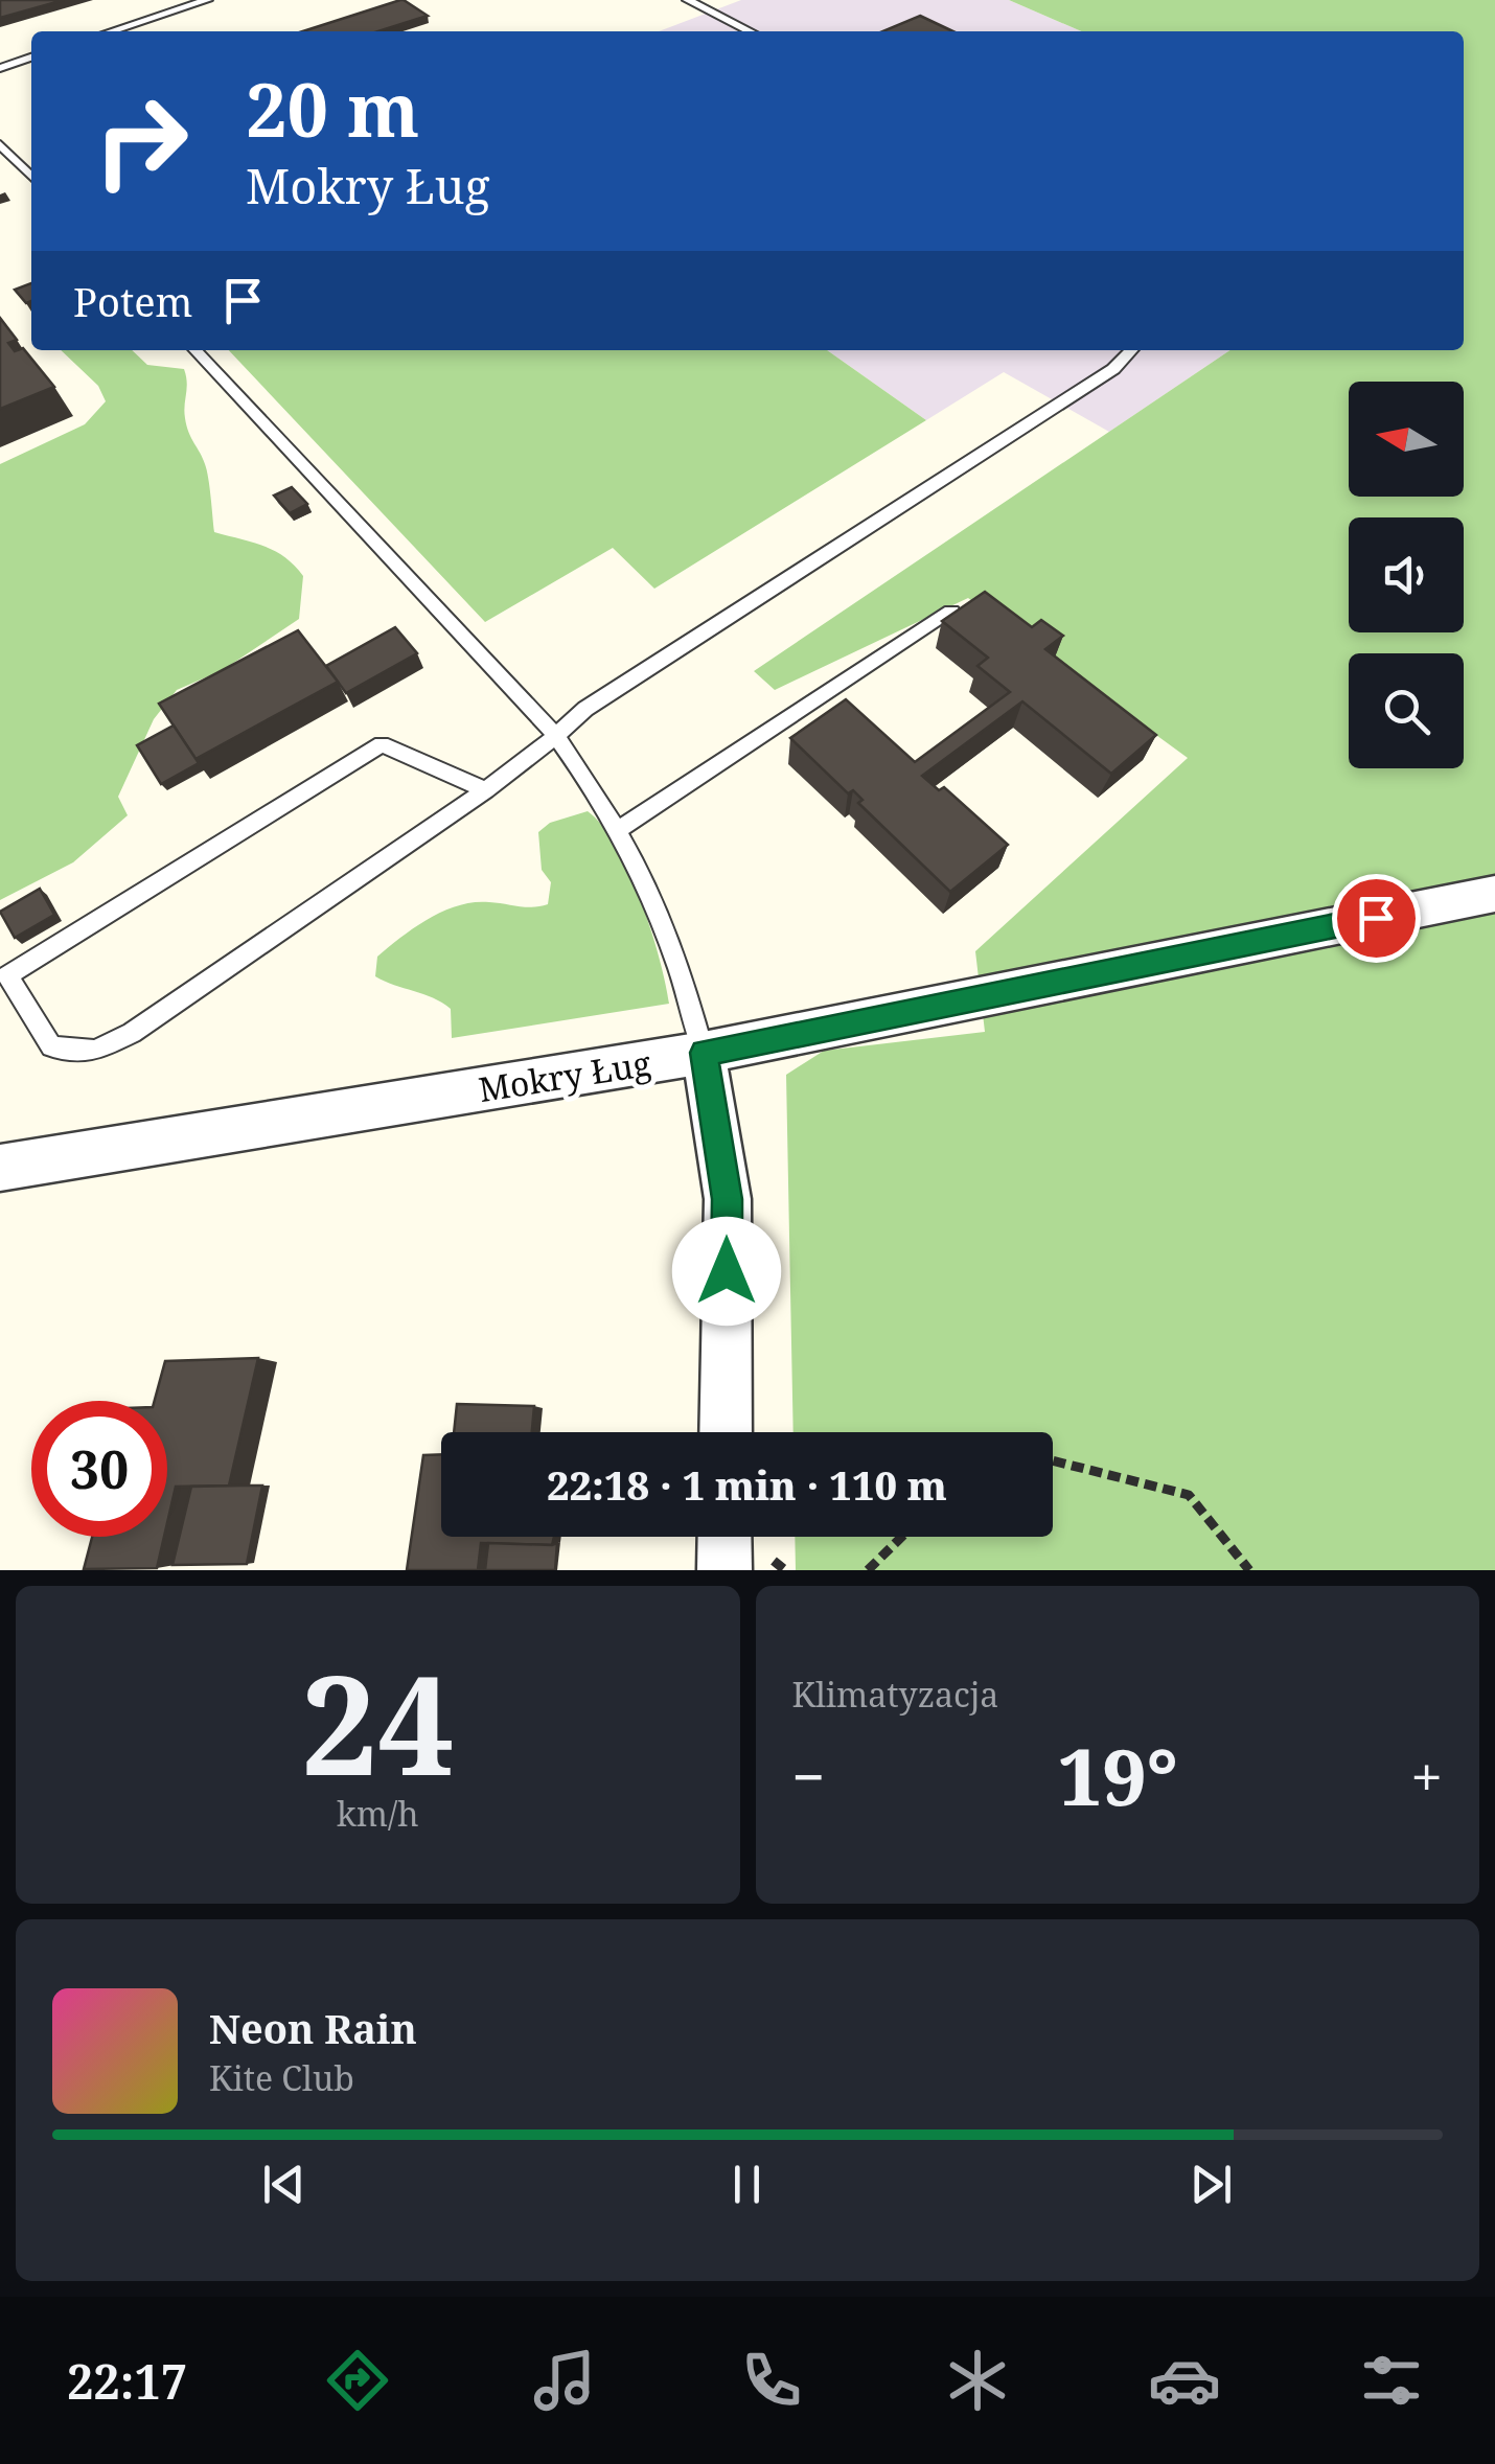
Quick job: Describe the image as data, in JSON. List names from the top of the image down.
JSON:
{
  "streets": {
    "street": ["Mokry Ług"]
  },
  "north": "left",
  "page": {
    "turn": ["20 m", "Mokry Ług"],
    "then": "Potem",
    "limit": "30",
    "trip": "22:18 · 1 min · 110 m",
    "tile": [
      ["24", "km/h"],
      "Klimatyzacja"
    ],
    "heat": ["−", "19°", "+"],
    "song": ["Neon Rain", "Kite Club"],
    "tabs": "22:17"
  }
}
